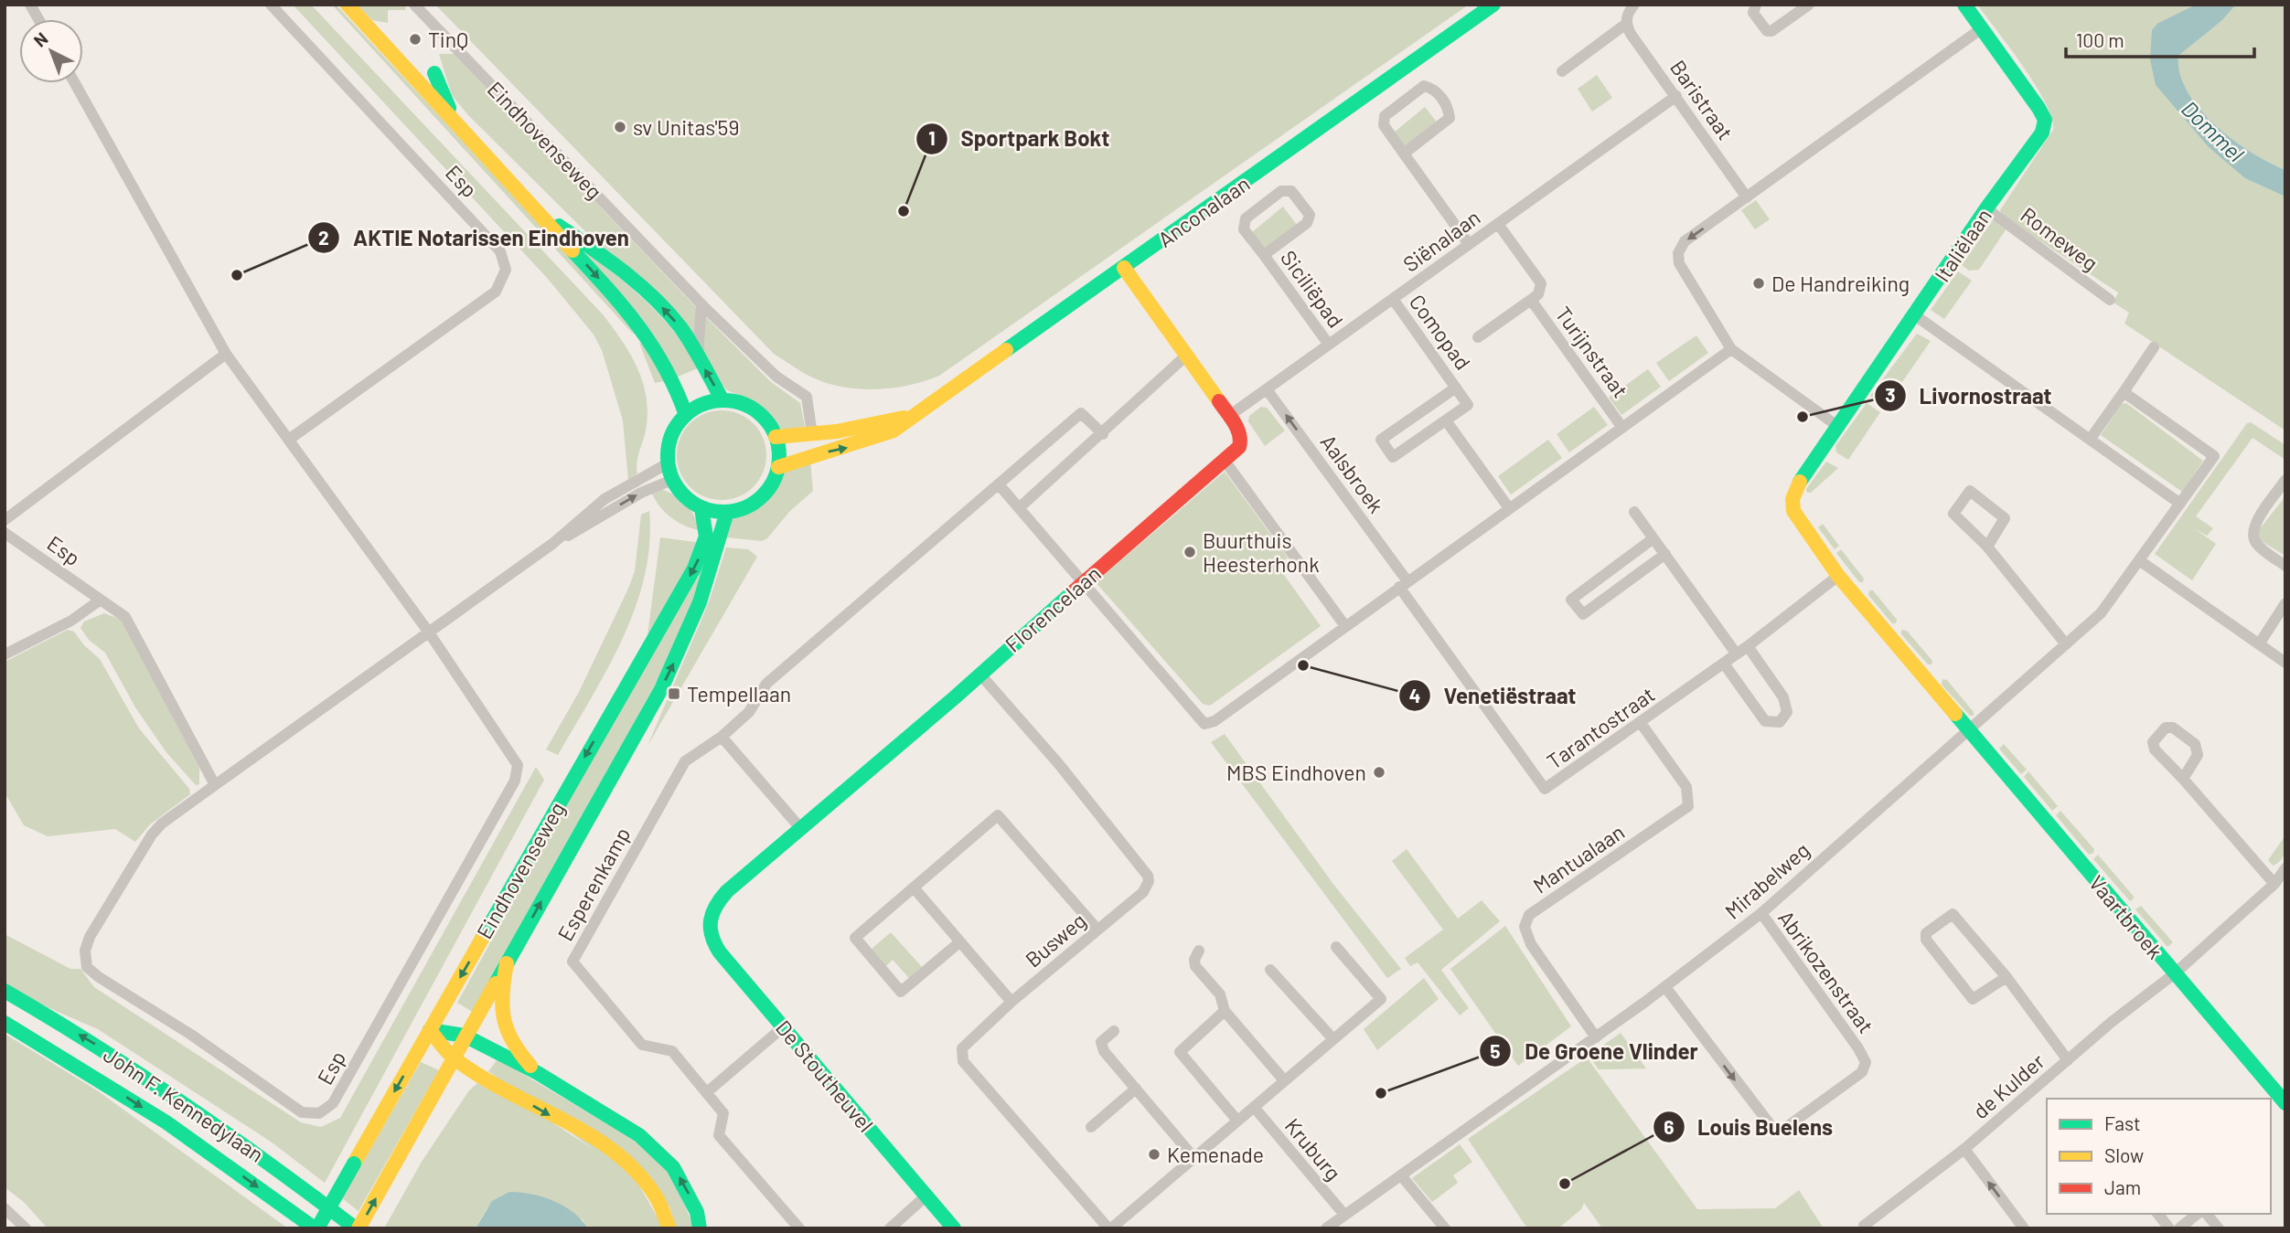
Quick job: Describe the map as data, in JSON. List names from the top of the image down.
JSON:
{
  "streets": {
    "main road": [
      "Eindhovenseweg",
      "Anconalaan",
      "Italiëlaan",
      "Florencelaan",
      "Vaartbroek",
      "De Stoutheuvel",
      "John F. Kennedylaan"
    ],
    "street": [
      "Baristraat",
      "Esp",
      "Romeweg",
      "Siënalaan",
      "Siciliëpad",
      "Comopad",
      "Turijnstraat",
      "Aalsbroek",
      "Tarantostraat",
      "Mantualaan",
      "Mirabelweg",
      "Esperenkamp",
      "Busweg",
      "Abrikozenstraat",
      "de Kulder",
      "Kruburg"
    ]
  },
  "crossings": [
    ["Baristraat", "Siënalaan"],
    ["Eindhovenseweg", "Esp"],
    ["Eindhovenseweg", "Anconalaan"],
    ["Eindhovenseweg", "John F. Kennedylaan"],
    ["Esp", "Anconalaan"],
    ["Anconalaan", "Florencelaan"],
    ["Romeweg", "Italiëlaan"],
    ["Siënalaan", "Siciliëpad"],
    ["Siënalaan", "Comopad"],
    ["Siënalaan", "Turijnstraat"],
    ["Siënalaan", "Aalsbroek"],
    ["Siënalaan", "Florencelaan"],
    ["Italiëlaan", "Tarantostraat"],
    ["Italiëlaan", "Mirabelweg"],
    ["Italiëlaan", "Vaartbroek"],
    ["Aalsbroek", "Tarantostraat"],
    ["Florencelaan", "Busweg"],
    ["Florencelaan", "De Stoutheuvel"],
    ["Tarantostraat", "Mantualaan"],
    ["Mantualaan", "Mirabelweg"],
    ["Mirabelweg", "Vaartbroek"],
    ["Mirabelweg", "Abrikozenstraat"],
    ["Mirabelweg", "Kruburg"],
    ["Vaartbroek", "de Kulder"]
  ],
  "water": ["Dommel"],
  "places": {
    "other": [
      "TinQ",
      "sv Unitas'59",
      "Sportpark Bokt",
      "AKTIE Notarissen Eindhoven",
      "De Handreiking",
      "Livornostraat",
      "Buurthuis Heesterhonk",
      "Venetiëstraat",
      "MBS Eindhoven",
      "De Groene Vlinder",
      "Kemenade",
      "Louis Buelens"
    ],
    "transit": ["Tempellaan"]
  },
  "legend": ["Fast", "Slow", "Jam"],
  "scale_bar": "100 m",
  "north": "top left"
}
